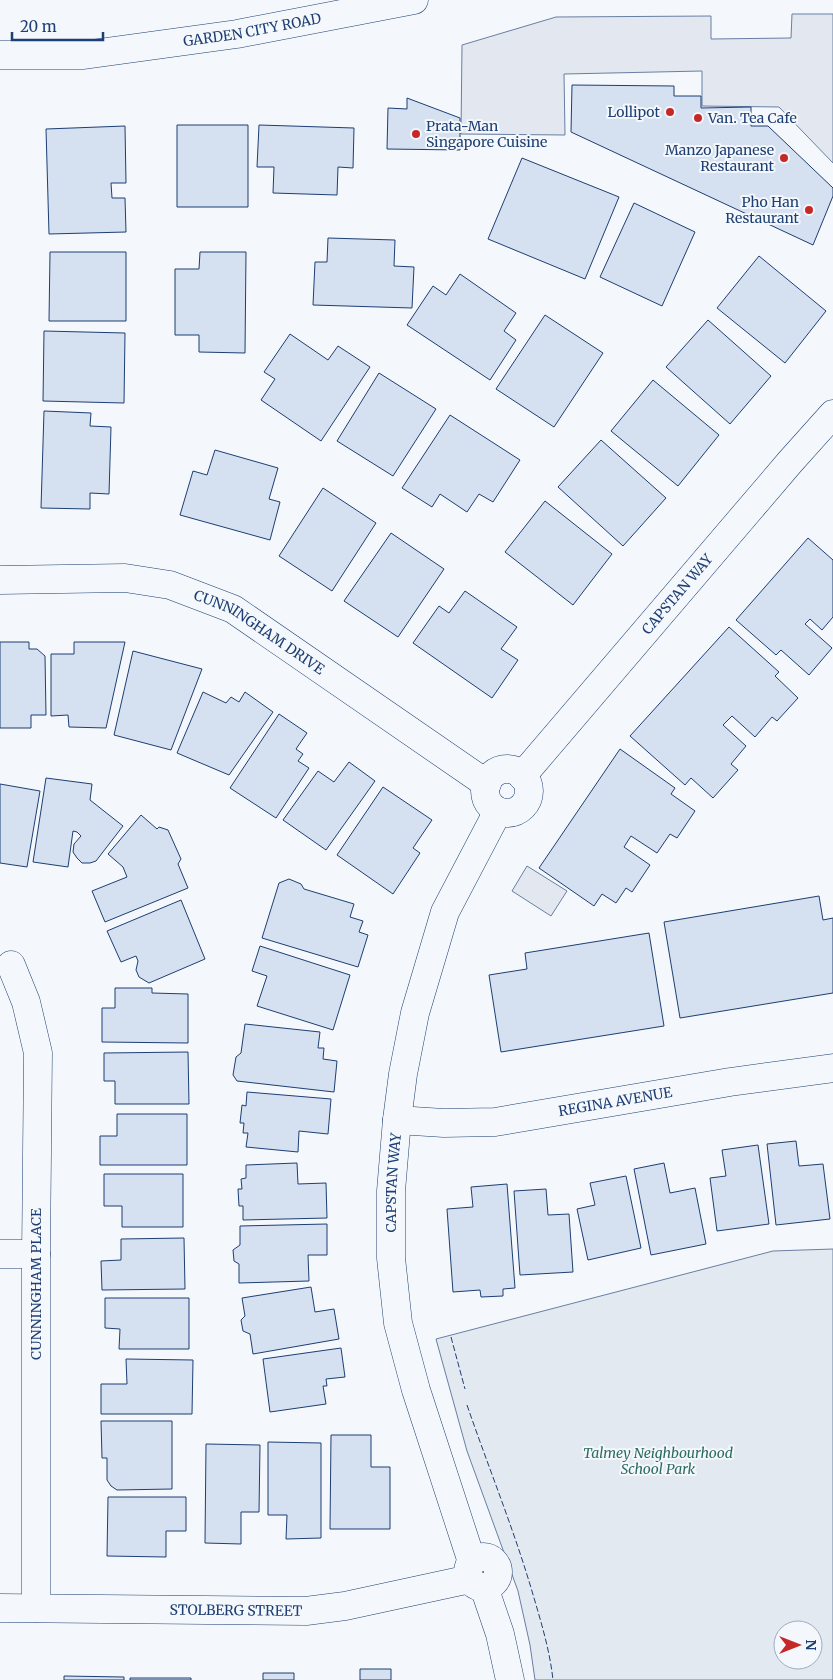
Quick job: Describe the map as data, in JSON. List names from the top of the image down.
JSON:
{
  "streets": {
    "street": [
      "GARDEN CITY ROAD",
      "CAPSTAN WAY",
      "CUNNINGHAM DRIVE",
      "REGINA AVENUE",
      "CUNNINGHAM PLACE",
      "STOLBERG STREET"
    ]
  },
  "crossings": [
    ["CAPSTAN WAY", "CUNNINGHAM DRIVE"],
    ["CAPSTAN WAY", "REGINA AVENUE"],
    ["CAPSTAN WAY", "STOLBERG STREET"],
    ["CUNNINGHAM PLACE", "STOLBERG STREET"]
  ],
  "parks": ["Talmey Neighbourhood School Park"],
  "places": [
    "Lollipot",
    "Van. Tea Cafe",
    "Prata-Man Singapore Cuisine",
    "Manzo Japanese Restaurant",
    "Pho Han Restaurant"
  ],
  "scale_bar": "20 m",
  "north": "right"
}
